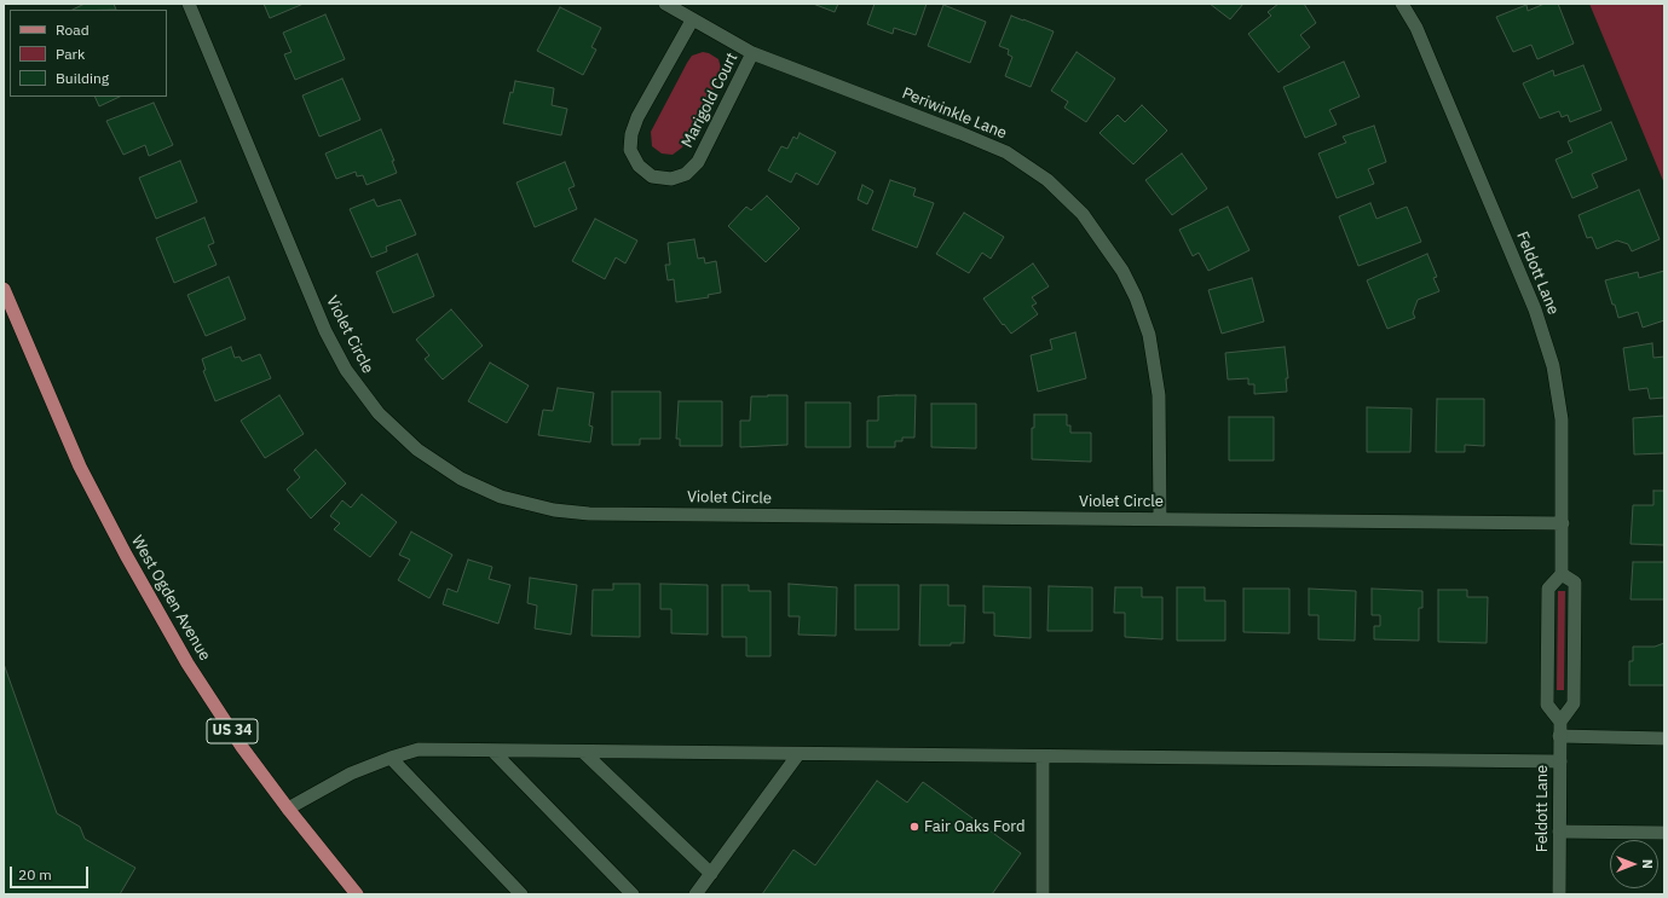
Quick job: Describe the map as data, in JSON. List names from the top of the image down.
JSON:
{
  "streets": {
    "main road": ["West Ogden Avenue", "US 34"],
    "street": [
      "Marigold Court",
      "Periwinkle Lane",
      "Feldott Lane",
      "Violet Circle"
    ]
  },
  "crossings": [
    ["Marigold Court", "Periwinkle Lane"],
    ["Periwinkle Lane", "Violet Circle"],
    ["Feldott Lane", "Violet Circle"]
  ],
  "places": ["Fair Oaks Ford"],
  "legend": ["Road", "Park", "Building"],
  "scale_bar": "20 m",
  "north": "right"
}
